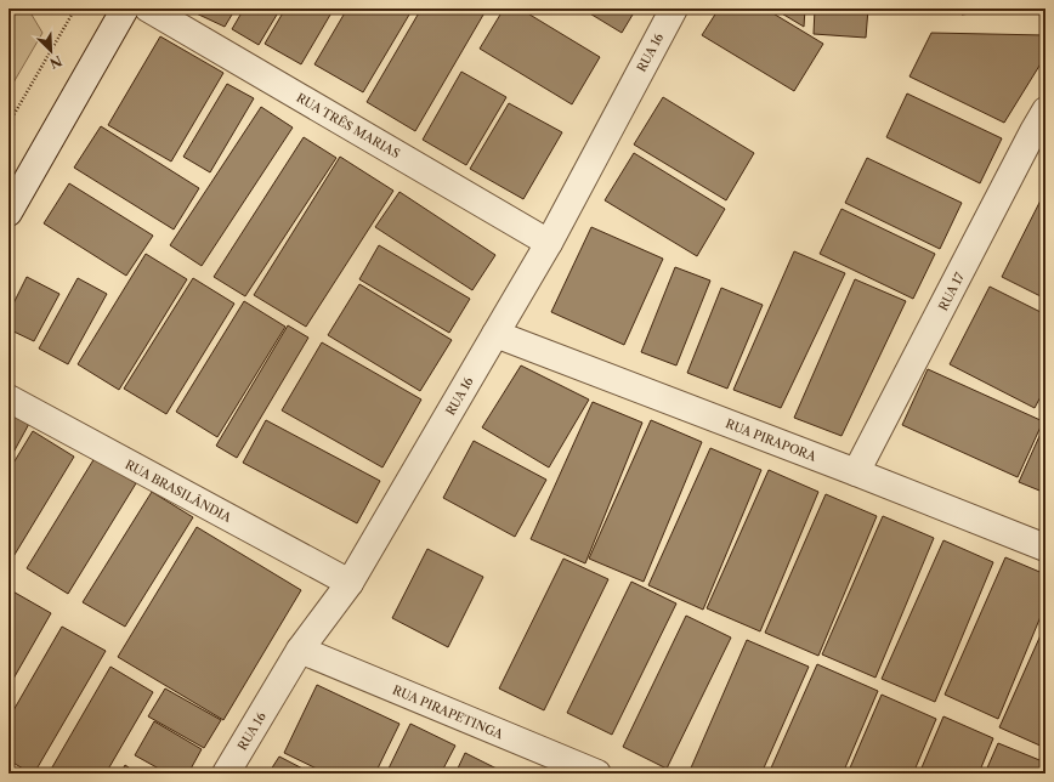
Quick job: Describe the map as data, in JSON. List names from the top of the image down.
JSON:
{
  "streets": {
    "street": [
      "RUA 16",
      "RUA TRÊS MARIAS",
      "RUA 17",
      "RUA PIRAPORA",
      "RUA BRASILÂNDIA",
      "RUA PIRAPETINGA"
    ]
  },
  "crossings": [
    ["RUA 16", "RUA TRÊS MARIAS"],
    ["RUA 16", "RUA PIRAPORA"],
    ["RUA 16", "RUA BRASILÂNDIA"],
    ["RUA 16", "RUA PIRAPETINGA"],
    ["RUA 17", "RUA PIRAPORA"]
  ],
  "north": "bottom right"
}
